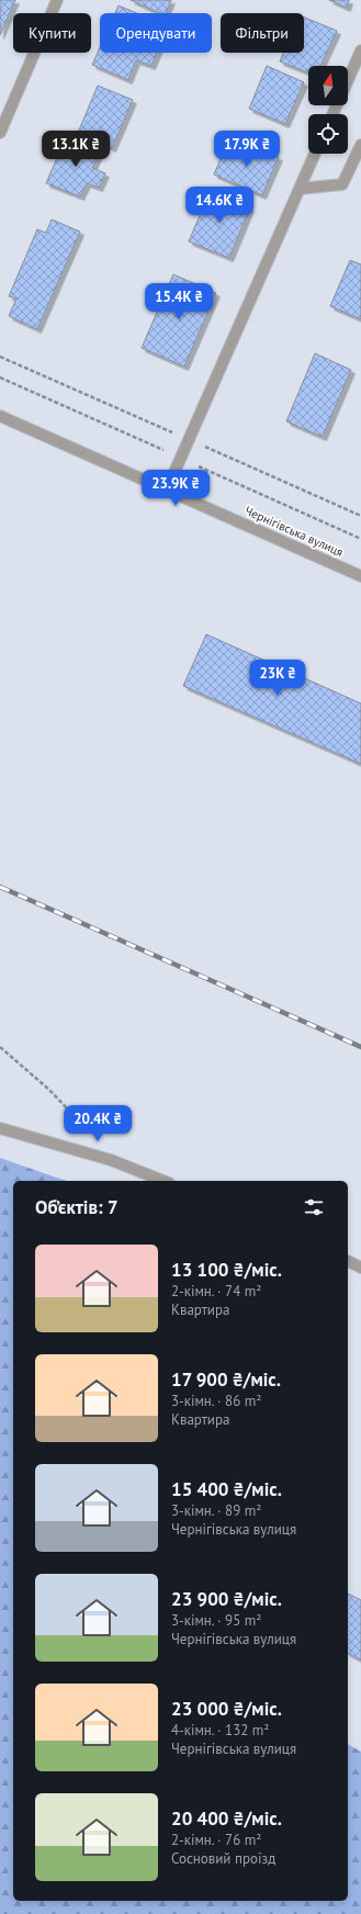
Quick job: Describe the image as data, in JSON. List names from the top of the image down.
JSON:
{
  "streets": {
    "street": ["Чернігівська вулиця"]
  },
  "north": "top",
  "page": {
    "chip": ["Купити", "Орендувати", "Фільтри"],
    "price": [
      "13.1K ₴",
      "17.9K ₴",
      "14.6K ₴",
      "15.4K ₴",
      "23.9K ₴",
      "23K ₴",
      "20.4K ₴"
    ],
    "heading": "Об’єктів: 7",
    "list": [
      {
        "name": "13 100 ₴/міс.",
        "note": "2-кімн. · 74 m² · Квартира"
      },
      {
        "name": "17 900 ₴/міс.",
        "note": "3-кімн. · 86 m² · Квартира"
      },
      {
        "name": "15 400 ₴/міс.",
        "note": "3-кімн. · 89 m² · Чернігівська вулиця"
      },
      {
        "name": "23 900 ₴/міс.",
        "note": "3-кімн. · 95 m² · Чернігівська вулиця"
      },
      {
        "name": "23 000 ₴/міс.",
        "note": "4-кімн. · 132 m² · Чернігівська вулиця"
      },
      {
        "name": "20 400 ₴/міс.",
        "note": "2-кімн. · 76 m² · Сосновий проїзд"
      }
    ]
  }
}
